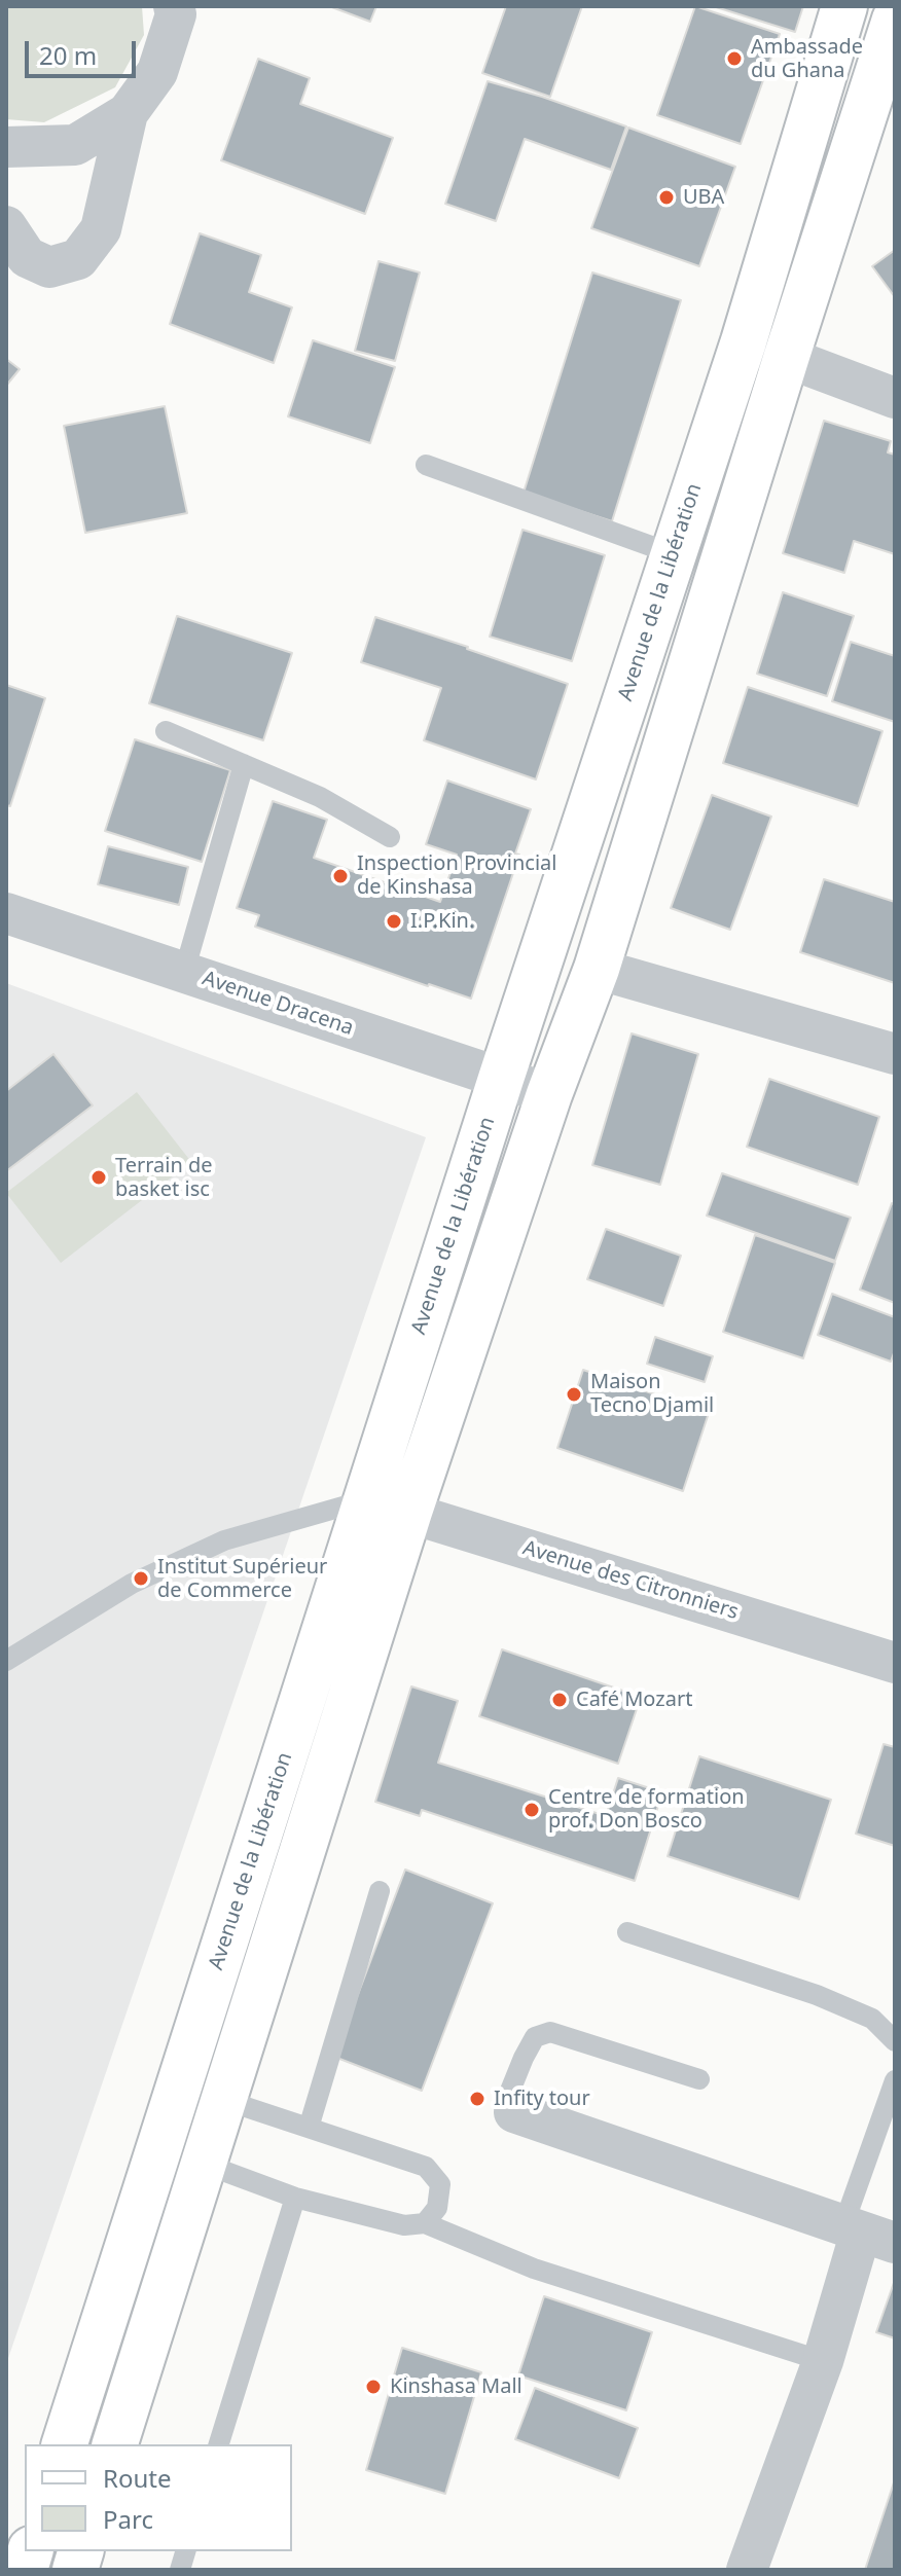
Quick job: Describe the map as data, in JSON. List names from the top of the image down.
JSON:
{
  "streets": {
    "main road": ["Avenue de la Libération"],
    "street": ["Avenue Dracena", "Avenue des Citronniers"]
  },
  "crossings": [
    ["Avenue de la Libération", "Avenue Dracena"],
    ["Avenue de la Libération", "Avenue des Citronniers"]
  ],
  "places": [
    "Ambassade du Ghana",
    "UBA",
    "Inspection Provincial de Kinshasa",
    "I.P.Kin.",
    "Terrain de basket isc",
    "Maison Tecno Djamil",
    "Institut Supérieur de Commerce",
    "Café Mozart",
    "Centre de formation prof. Don Bosco",
    "Infity tour",
    "Kinshasa Mall"
  ],
  "legend": ["Route", "Parc"],
  "scale_bar": "20 m"
}
